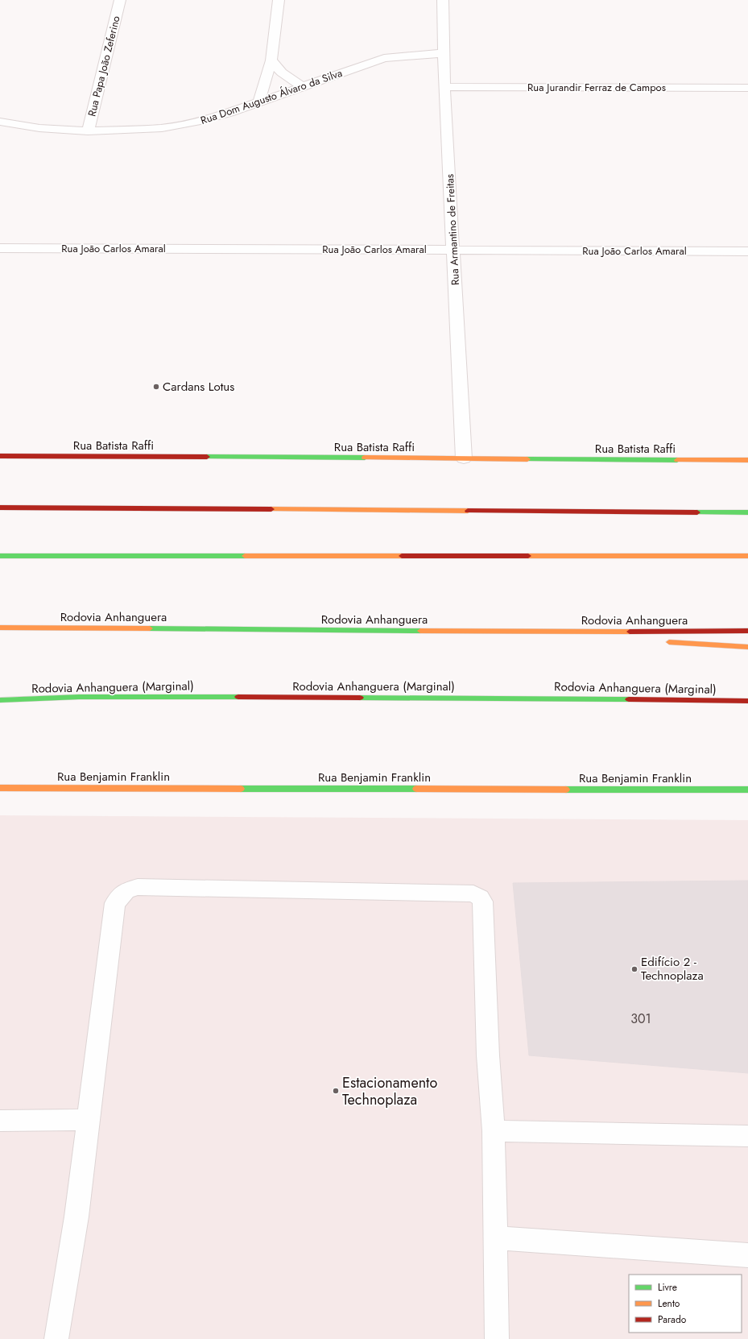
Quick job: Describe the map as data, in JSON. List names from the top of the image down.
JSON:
{
  "streets": {
    "main road": [
      "Rua Batista Raffi",
      "Rodovia Anhanguera",
      "Rodovia Anhanguera (Marginal)",
      "Rua Benjamin Franklin"
    ],
    "street": [
      "Rua Papa João Zeferino",
      "Rua Jurandir Ferraz de Campos",
      "Rua Dom Augusto Álvaro da Silva",
      "Rua Armantino de Freitas",
      "Rua João Carlos Amaral"
    ]
  },
  "crossings": [
    ["Rua Papa João Zeferino", "Rua Dom Augusto Álvaro da Silva"],
    ["Rua Jurandir Ferraz de Campos", "Rua Armantino de Freitas"],
    ["Rua Dom Augusto Álvaro da Silva", "Rua Armantino de Freitas"],
    ["Rua Armantino de Freitas", "Rua João Carlos Amaral"],
    ["Rua Armantino de Freitas", "Rua Batista Raffi"]
  ],
  "places": ["Cardans Lotus", "Edifício 2 - Technoplaza", "Estacionamento Technoplaza"],
  "house_numbers": ["301"],
  "legend": ["Livre", "Lento", "Parado"]
}
